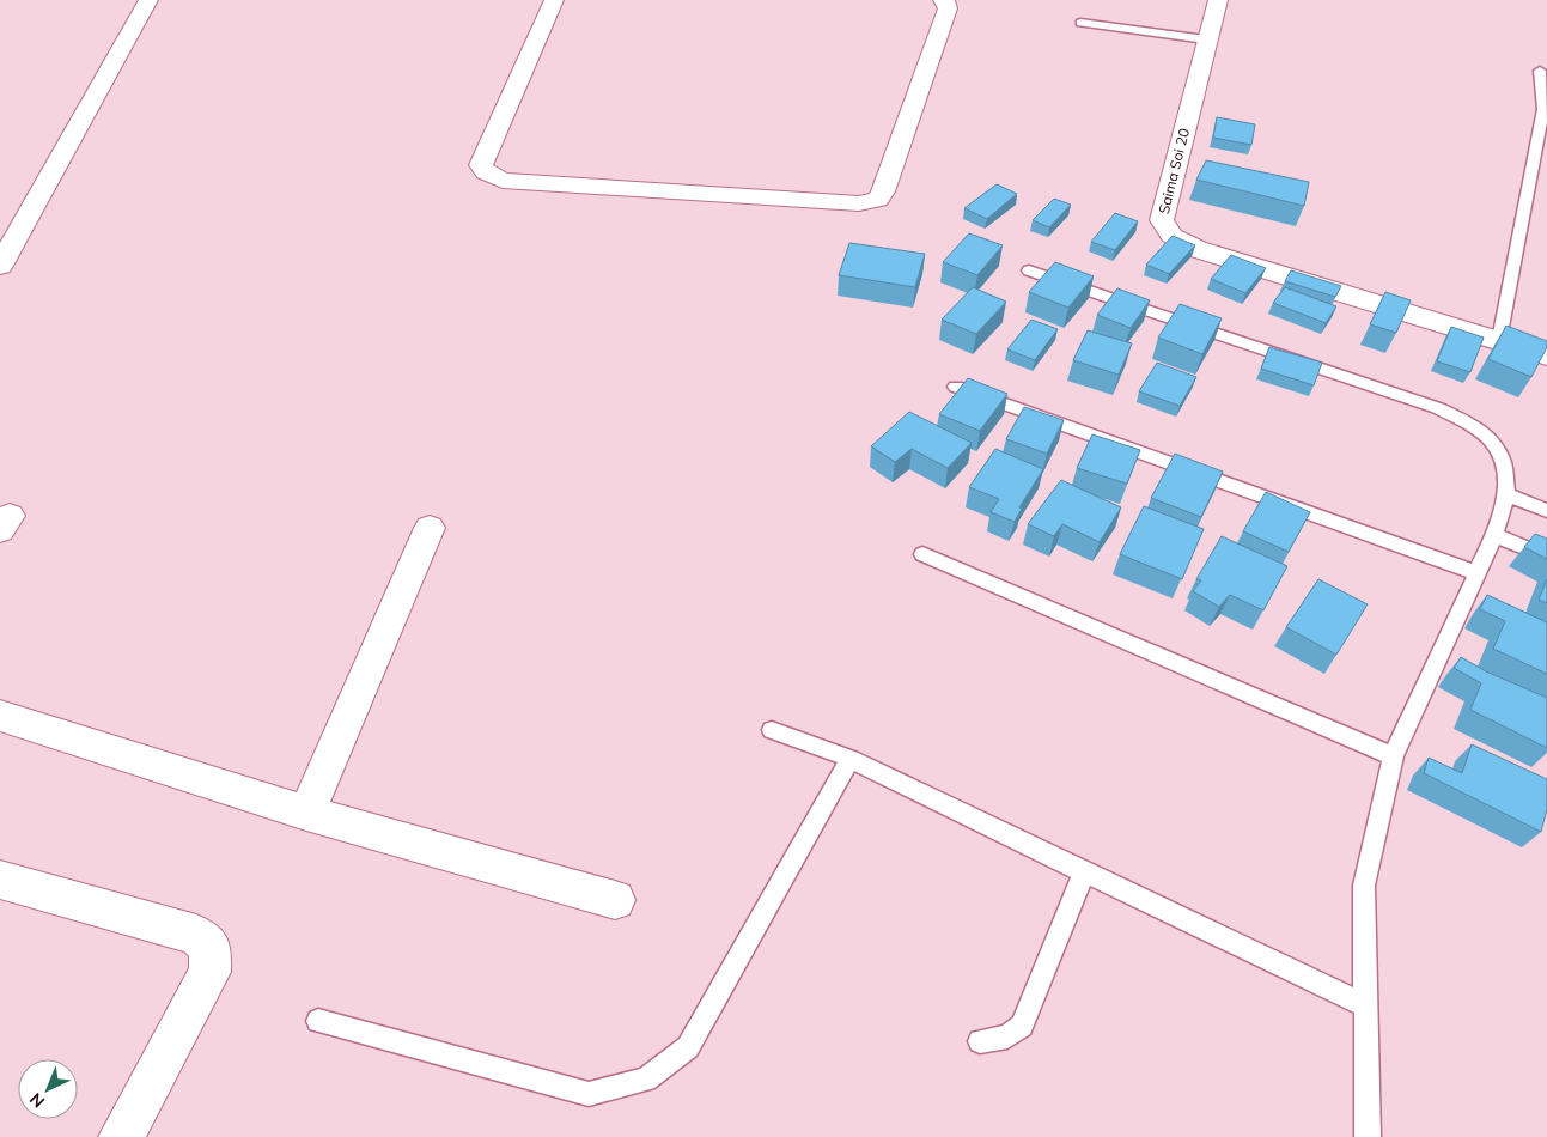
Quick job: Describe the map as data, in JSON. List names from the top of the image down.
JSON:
{
  "streets": {
    "street": ["Saima Soi 20"]
  },
  "north": "bottom left"
}
